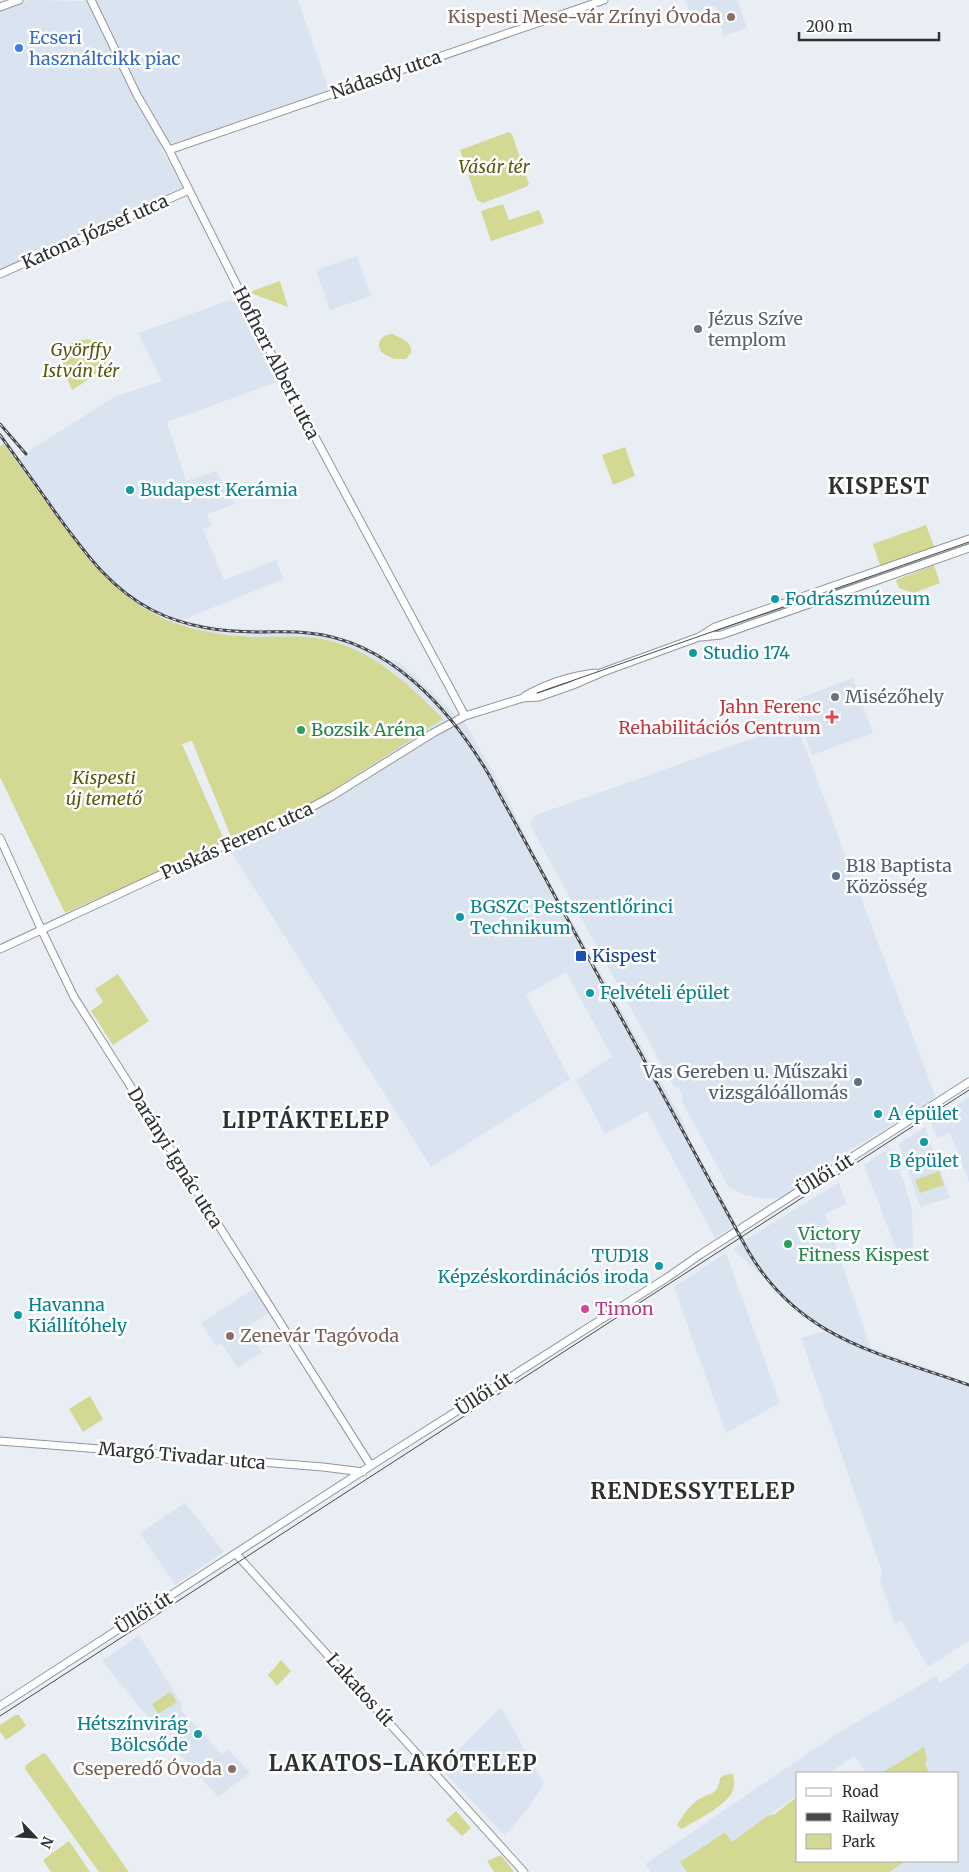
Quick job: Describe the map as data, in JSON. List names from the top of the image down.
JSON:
{
  "streets": {
    "street": [
      "Nádasdy utca",
      "Katona József utca",
      "Hofherr Albert utca",
      "Puskás Ferenc utca",
      "Darányi Ignác utca",
      "Üllői út",
      "Margó Tivadar utca",
      "Lakatos út"
    ]
  },
  "crossings": [
    ["Nádasdy utca", "Hofherr Albert utca"],
    ["Katona József utca", "Hofherr Albert utca"],
    ["Hofherr Albert utca", "Puskás Ferenc utca"],
    ["Puskás Ferenc utca", "Darányi Ignác utca"],
    ["Darányi Ignác utca", "Üllői út"],
    ["Üllői út", "Margó Tivadar utca"],
    ["Üllői út", "Lakatos út"]
  ],
  "districts": [
    "KISPEST",
    "LIPTÁKTELEP",
    "RENDESSYTELEP",
    "LAKATOS-LAKÓTELEP"
  ],
  "parks": ["Vásár tér", "Györffy István tér", "Kispesti új temető"],
  "places": {
    "other": [
      "Kispesti Mese-vár Zrínyi Óvoda",
      "Ecseri használtcikk piac",
      "Jézus Szíve templom",
      "Budapest Kerámia",
      "Fodrászmúzeum",
      "Studio 174",
      "Misézőhely",
      "Bozsik Aréna",
      "B18 Baptista Közösség",
      "BGSZC Pestszentlőrinci Technikum",
      "Felvételi épület",
      "Vas Gereben u. Műszaki vizsgálóállomás",
      "A épület",
      "B épület",
      "Victory Fitness Kispest",
      "TUD18 Képzéskordinációs iroda",
      "Timon",
      "Havanna Kiállítóhely",
      "Zenevár Tagóvoda",
      "Hétszínvirág Bölcsőde",
      "Cseperedő Óvoda"
    ],
    "health": ["Jahn Ferenc Rehabilitációs Centrum"],
    "transit": ["Kispest"]
  },
  "legend": ["Road", "Railway", "Park"],
  "scale_bar": "200 m",
  "north": "bottom right"
}
